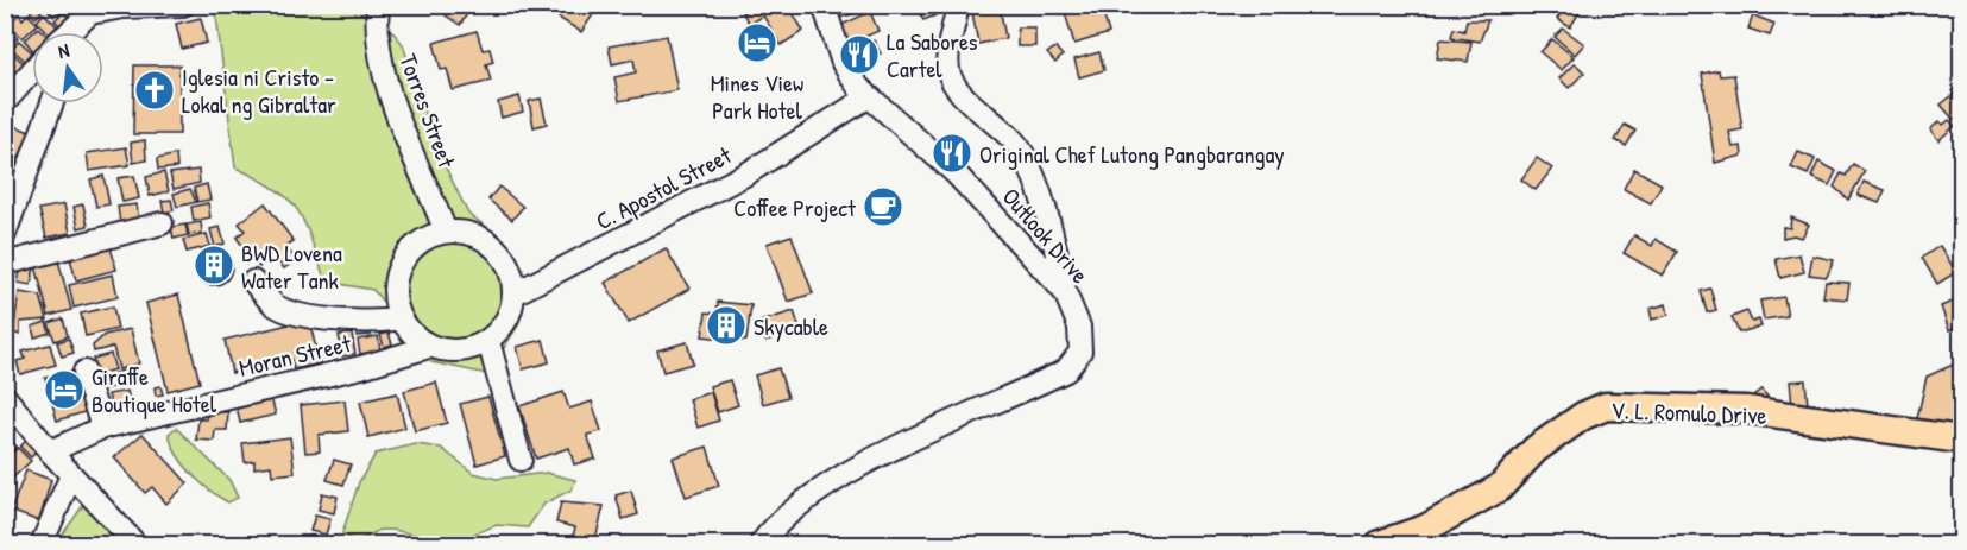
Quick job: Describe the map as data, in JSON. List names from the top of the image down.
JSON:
{
  "streets": {
    "main road": ["V. L. Romulo Drive"],
    "street": [
      "Torres Street",
      "C. Apostol Street",
      "Outlook Drive",
      "Moran Street"
    ]
  },
  "crossings": [
    ["Torres Street", "C. Apostol Street"],
    ["Torres Street", "Moran Street"],
    ["C. Apostol Street", "Outlook Drive"],
    ["C. Apostol Street", "Moran Street"]
  ],
  "places": {
    "hotel": ["Mines View Park Hotel", "Giraffe Boutique Hotel"],
    "restaurant": ["La Sabores Cartel", "Original Chef Lutong Pangbarangay"],
    "church": ["Iglesia ni Cristo - Lokal ng Gibraltar"],
    "cafe": ["Coffee Project"],
    "building": ["BWD Lovena Water Tank", "Skycable"]
  },
  "north": "top"
}
